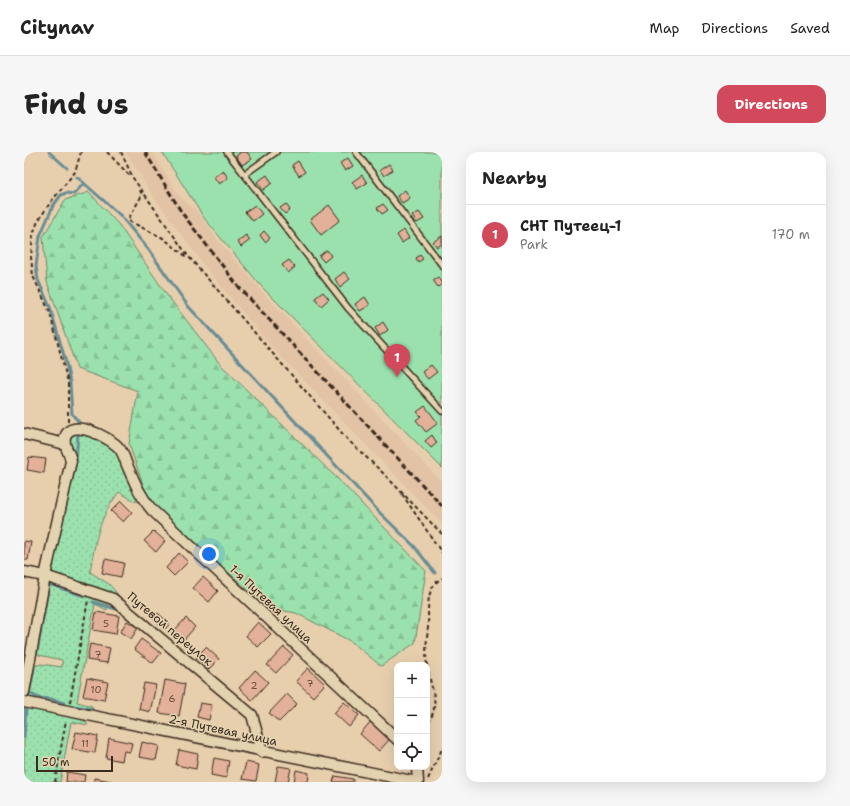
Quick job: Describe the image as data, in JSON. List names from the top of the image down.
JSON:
{
  "streets": {
    "street": ["1-я Путевая улица", "Путевой переулок", "2-я Путевая улица"]
  },
  "crossings": [
    ["Путевой переулок", "2-я Путевая улица"]
  ],
  "house_numbers": [
    "5",
    "7",
    "7",
    "2",
    "10",
    "6",
    "11"
  ],
  "scale_bar": "50 m",
  "page": {
    "header": "Citynav",
    "nav": ["Map", "Directions", "Saved"],
    "title": "Find us",
    "buttons": "Directions",
    "heading": "Nearby",
    "list": [
      {
        "mark": "1",
        "name": "СНТ Путеец-1",
        "note": "Park",
        "value": "170 m"
      }
    ],
    "pins": "1",
    "map_buttons": ["+", "−"],
    "scale": "50 m"
  }
}
